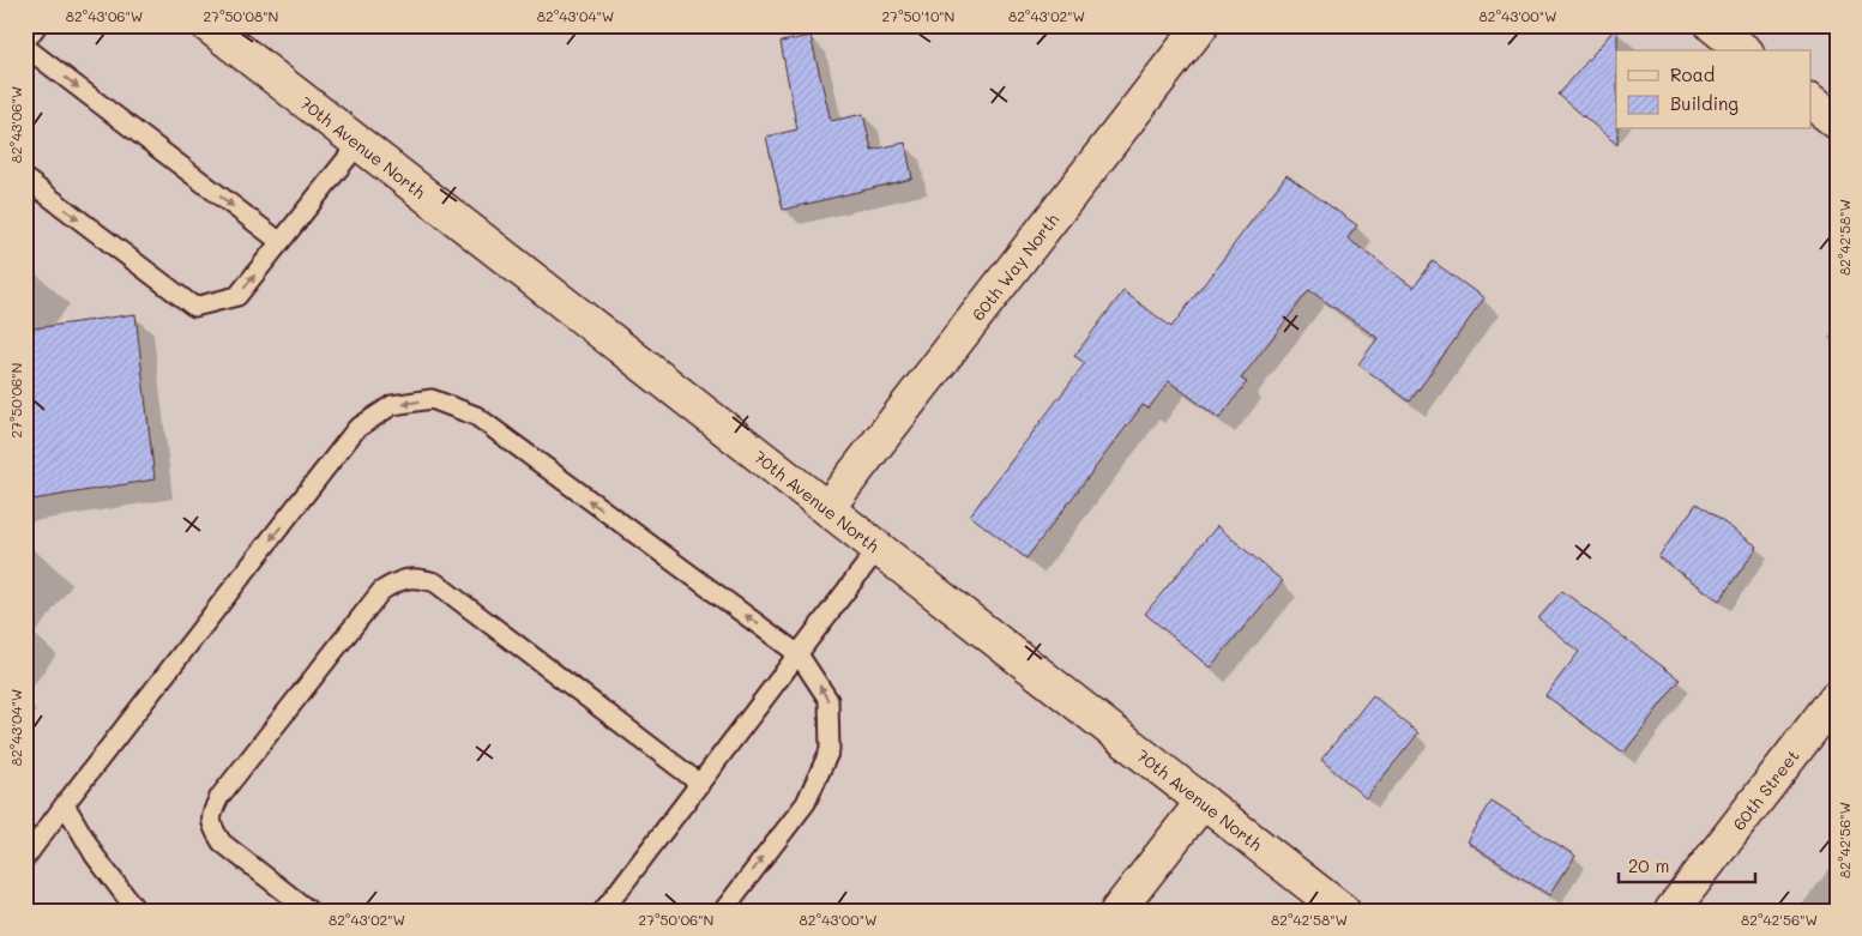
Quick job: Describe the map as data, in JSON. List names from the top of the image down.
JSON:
{
  "streets": {
    "street": ["70th Avenue North", "60th Way North", "60th Street"]
  },
  "crossings": [
    ["70th Avenue North", "60th Way North"]
  ],
  "legend": ["Road", "Building"],
  "scale_bar": "20 m",
  "coordinates": [
    "82°43'06\"W",
    "27°50'08\"N",
    "82°43'04\"W",
    "27°50'10\"N",
    "82°43'02\"W",
    "82°43'00\"W",
    "82°42'58\"W",
    "27°50'06\"N",
    "82°42'56\"W"
  ]
}
